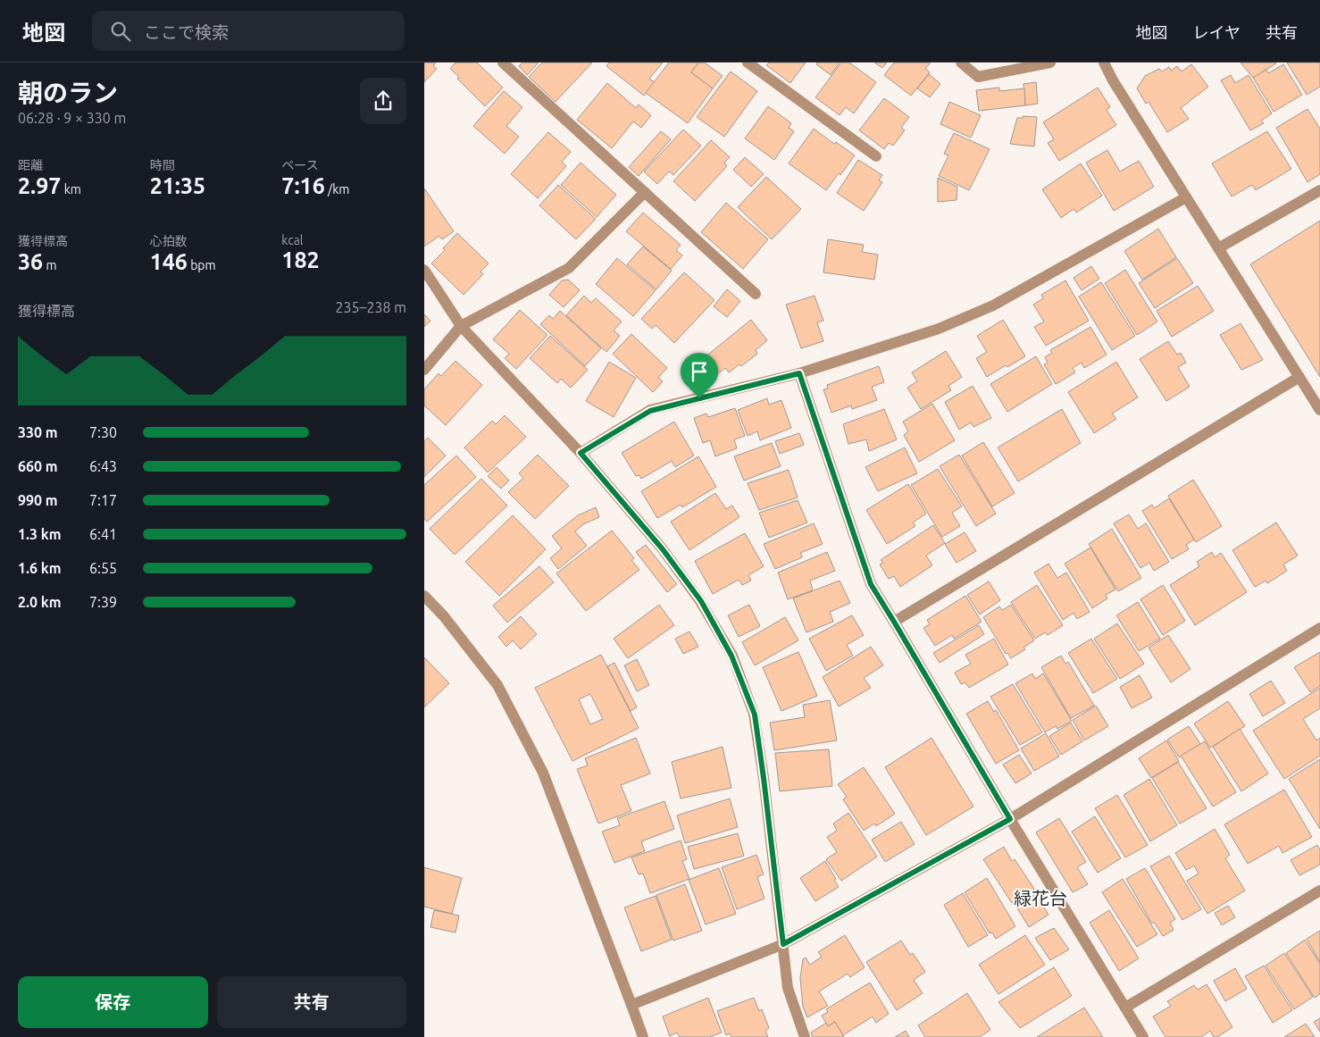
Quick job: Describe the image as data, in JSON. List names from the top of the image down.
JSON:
{
  "districts": ["緑花台"],
  "page": {
    "header": "地図",
    "search": "ここで検索",
    "nav": ["地図", "レイヤ", "共有"],
    "heading": ["朝のラン", "06:28 · 9 × 330 m"],
    "stats": [
      ["距離", "2.97 km"],
      ["時間", "21:35"],
      ["ペース", "7:16 /km"],
      ["獲得標高", "36 m"],
      ["心拍数", "146 bpm"],
      ["kcal", "182"]
    ],
    "chart": ["獲得標高", "235–238 m"],
    "list": [
      {
        "name": "330 m",
        "note": "7:30"
      },
      {
        "name": "660 m",
        "note": "6:43"
      },
      {
        "name": "990 m",
        "note": "7:17"
      },
      {
        "name": "1.3 km",
        "note": "6:41"
      },
      {
        "name": "1.6 km",
        "note": "6:55"
      },
      {
        "name": "2.0 km",
        "note": "7:39"
      }
    ],
    "buttons": ["保存", "共有"]
  }
}
